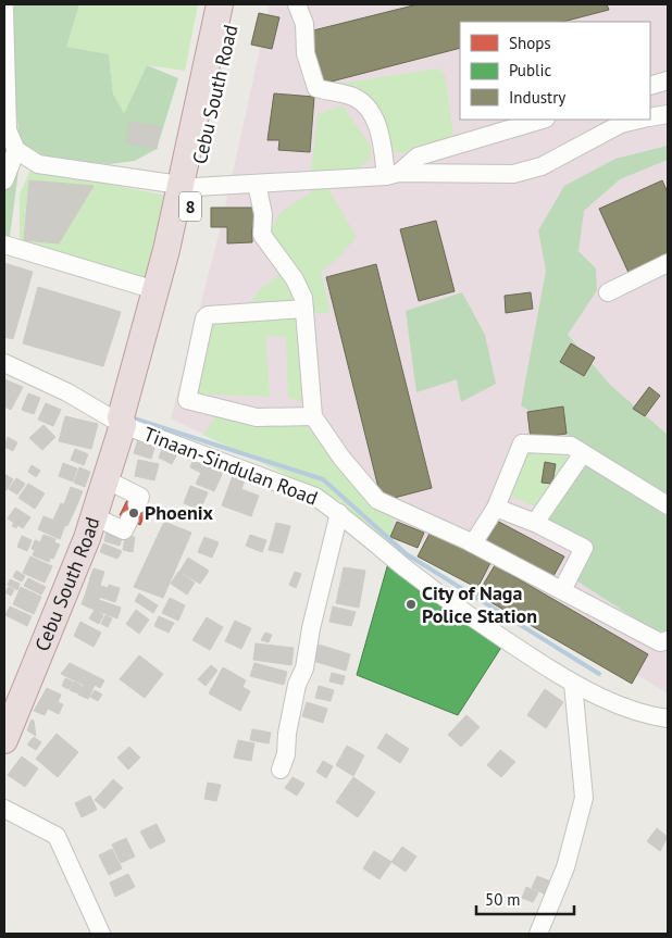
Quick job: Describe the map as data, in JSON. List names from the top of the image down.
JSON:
{
  "streets": {
    "highway": ["Cebu South Road", "8"],
    "street": ["Tinaan-Sindulan Road"]
  },
  "crossings": [
    ["Cebu South Road", "Tinaan-Sindulan Road"]
  ],
  "places": ["Phoenix", "City of Naga Police Station"],
  "legend": ["Shops", "Public", "Industry"],
  "scale_bar": "50 m"
}
